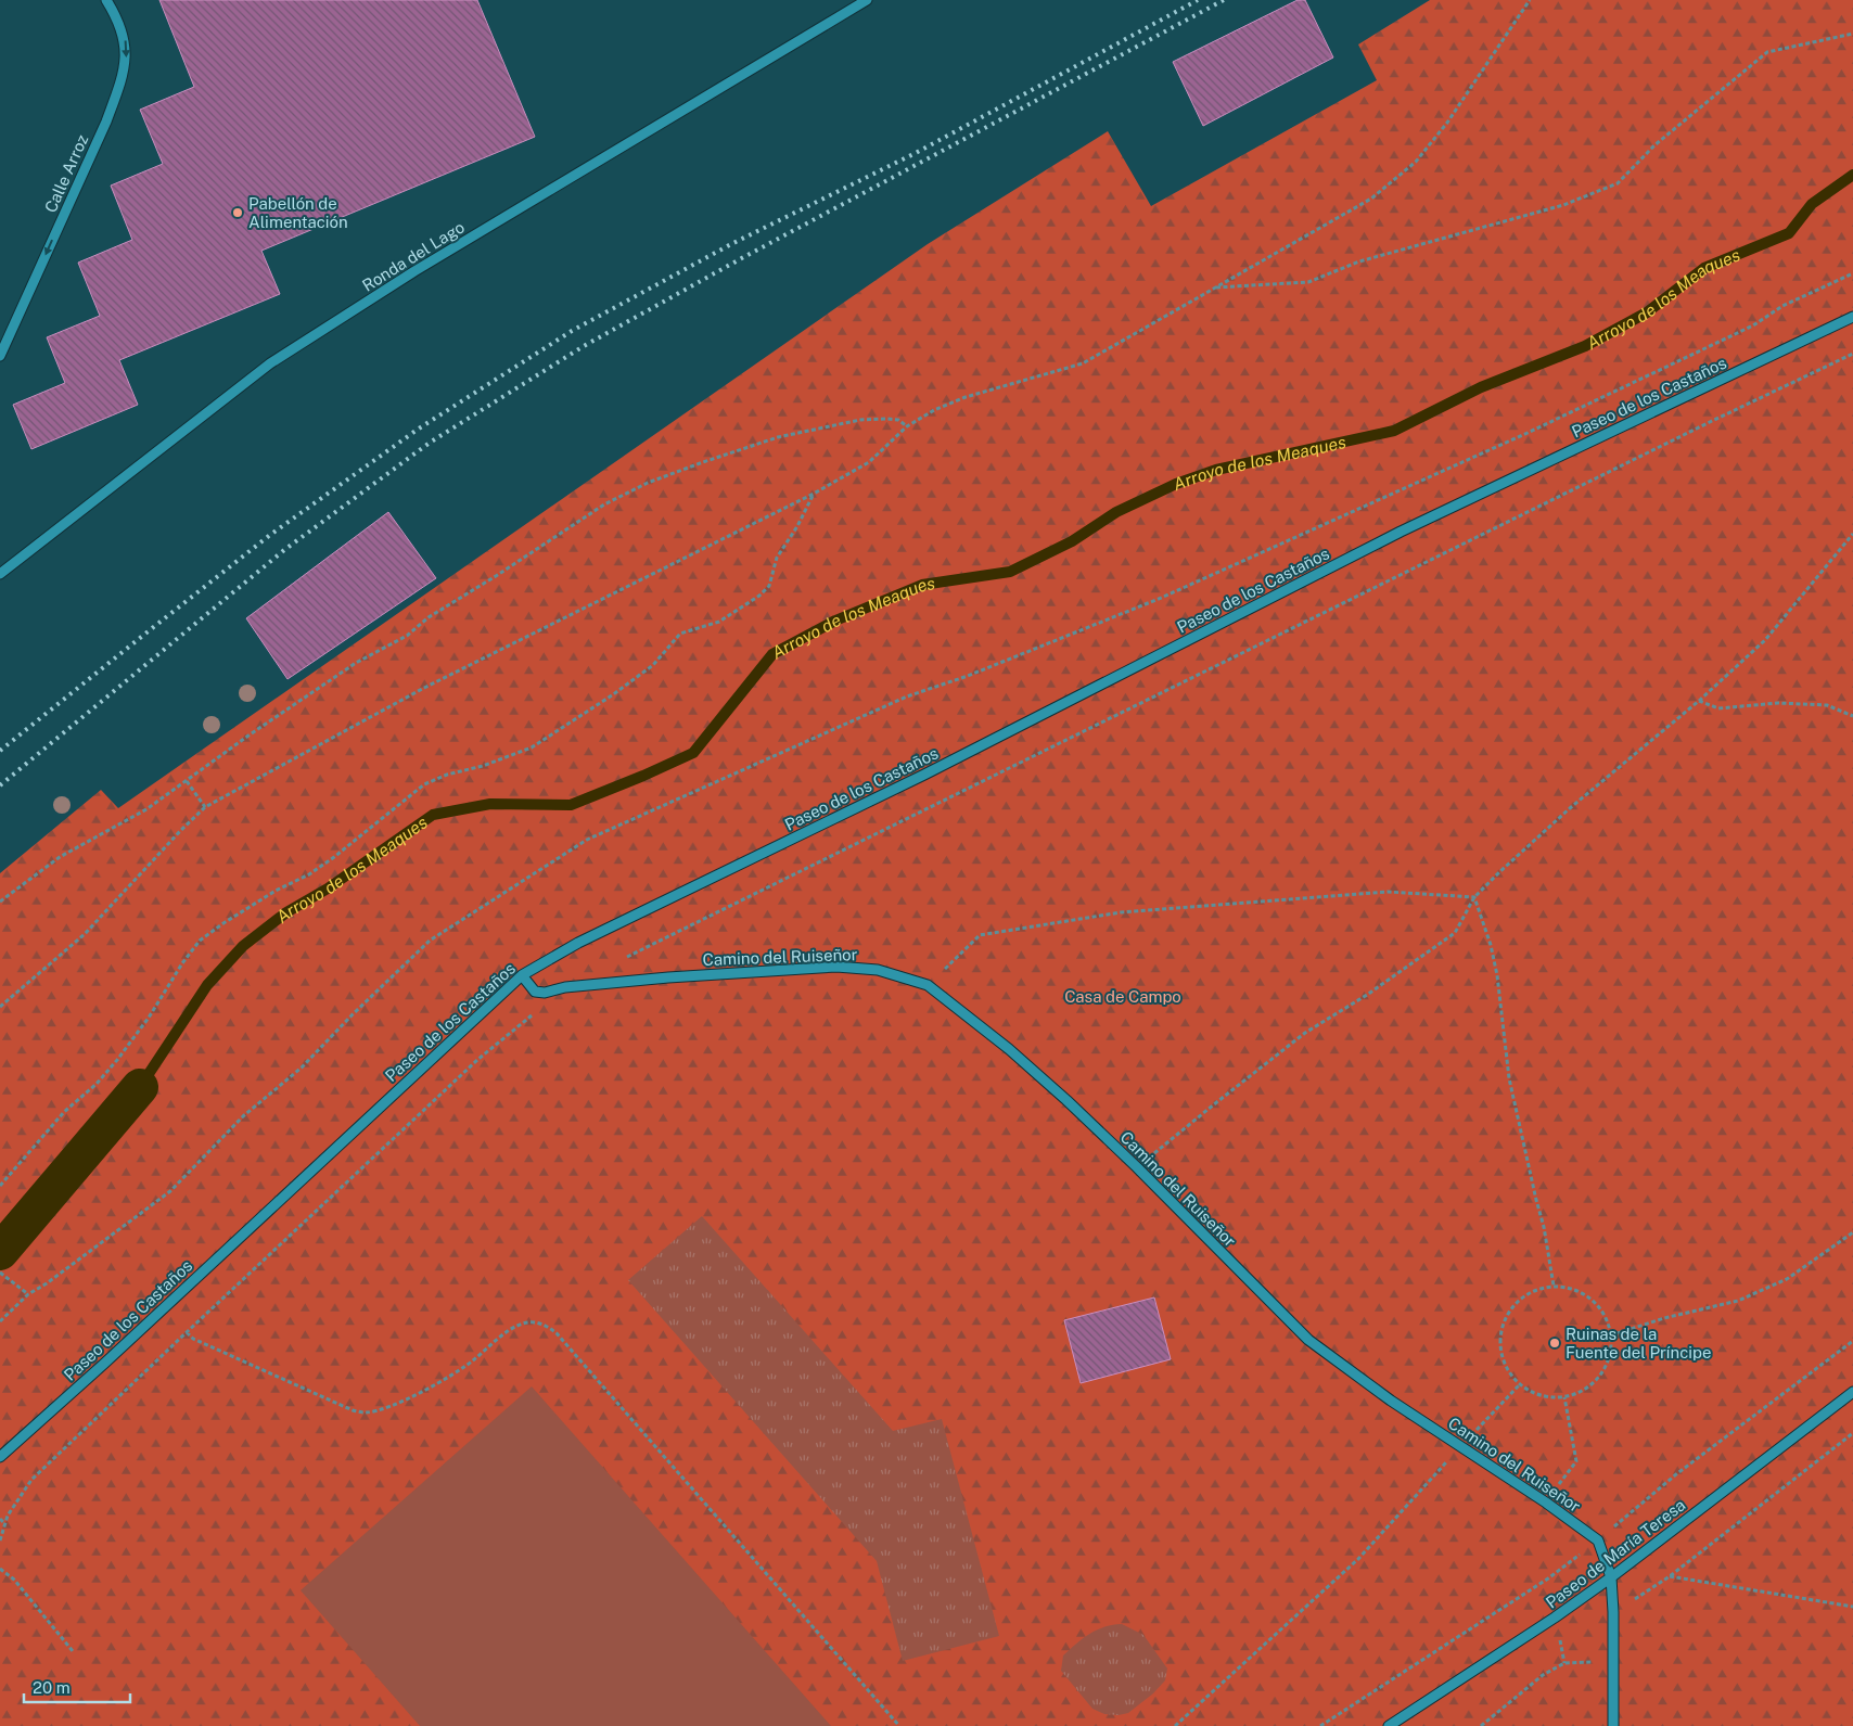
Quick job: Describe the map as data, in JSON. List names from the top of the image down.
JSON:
{
  "streets": {
    "street": [
      "Calle Arroz",
      "Ronda del Lago",
      "Paseo de los Castaños",
      "Camino del Ruiseñor",
      "Paseo de María Teresa"
    ]
  },
  "crossings": [
    ["Paseo de los Castaños", "Camino del Ruiseñor"]
  ],
  "one_way": ["Calle Arroz"],
  "water": ["Arroyo de los Meaques"],
  "parks": ["Casa de Campo"],
  "places": ["Pabellón de Alimentación", "Ruinas de la Fuente del Príncipe"],
  "scale_bar": "20 m"
}
